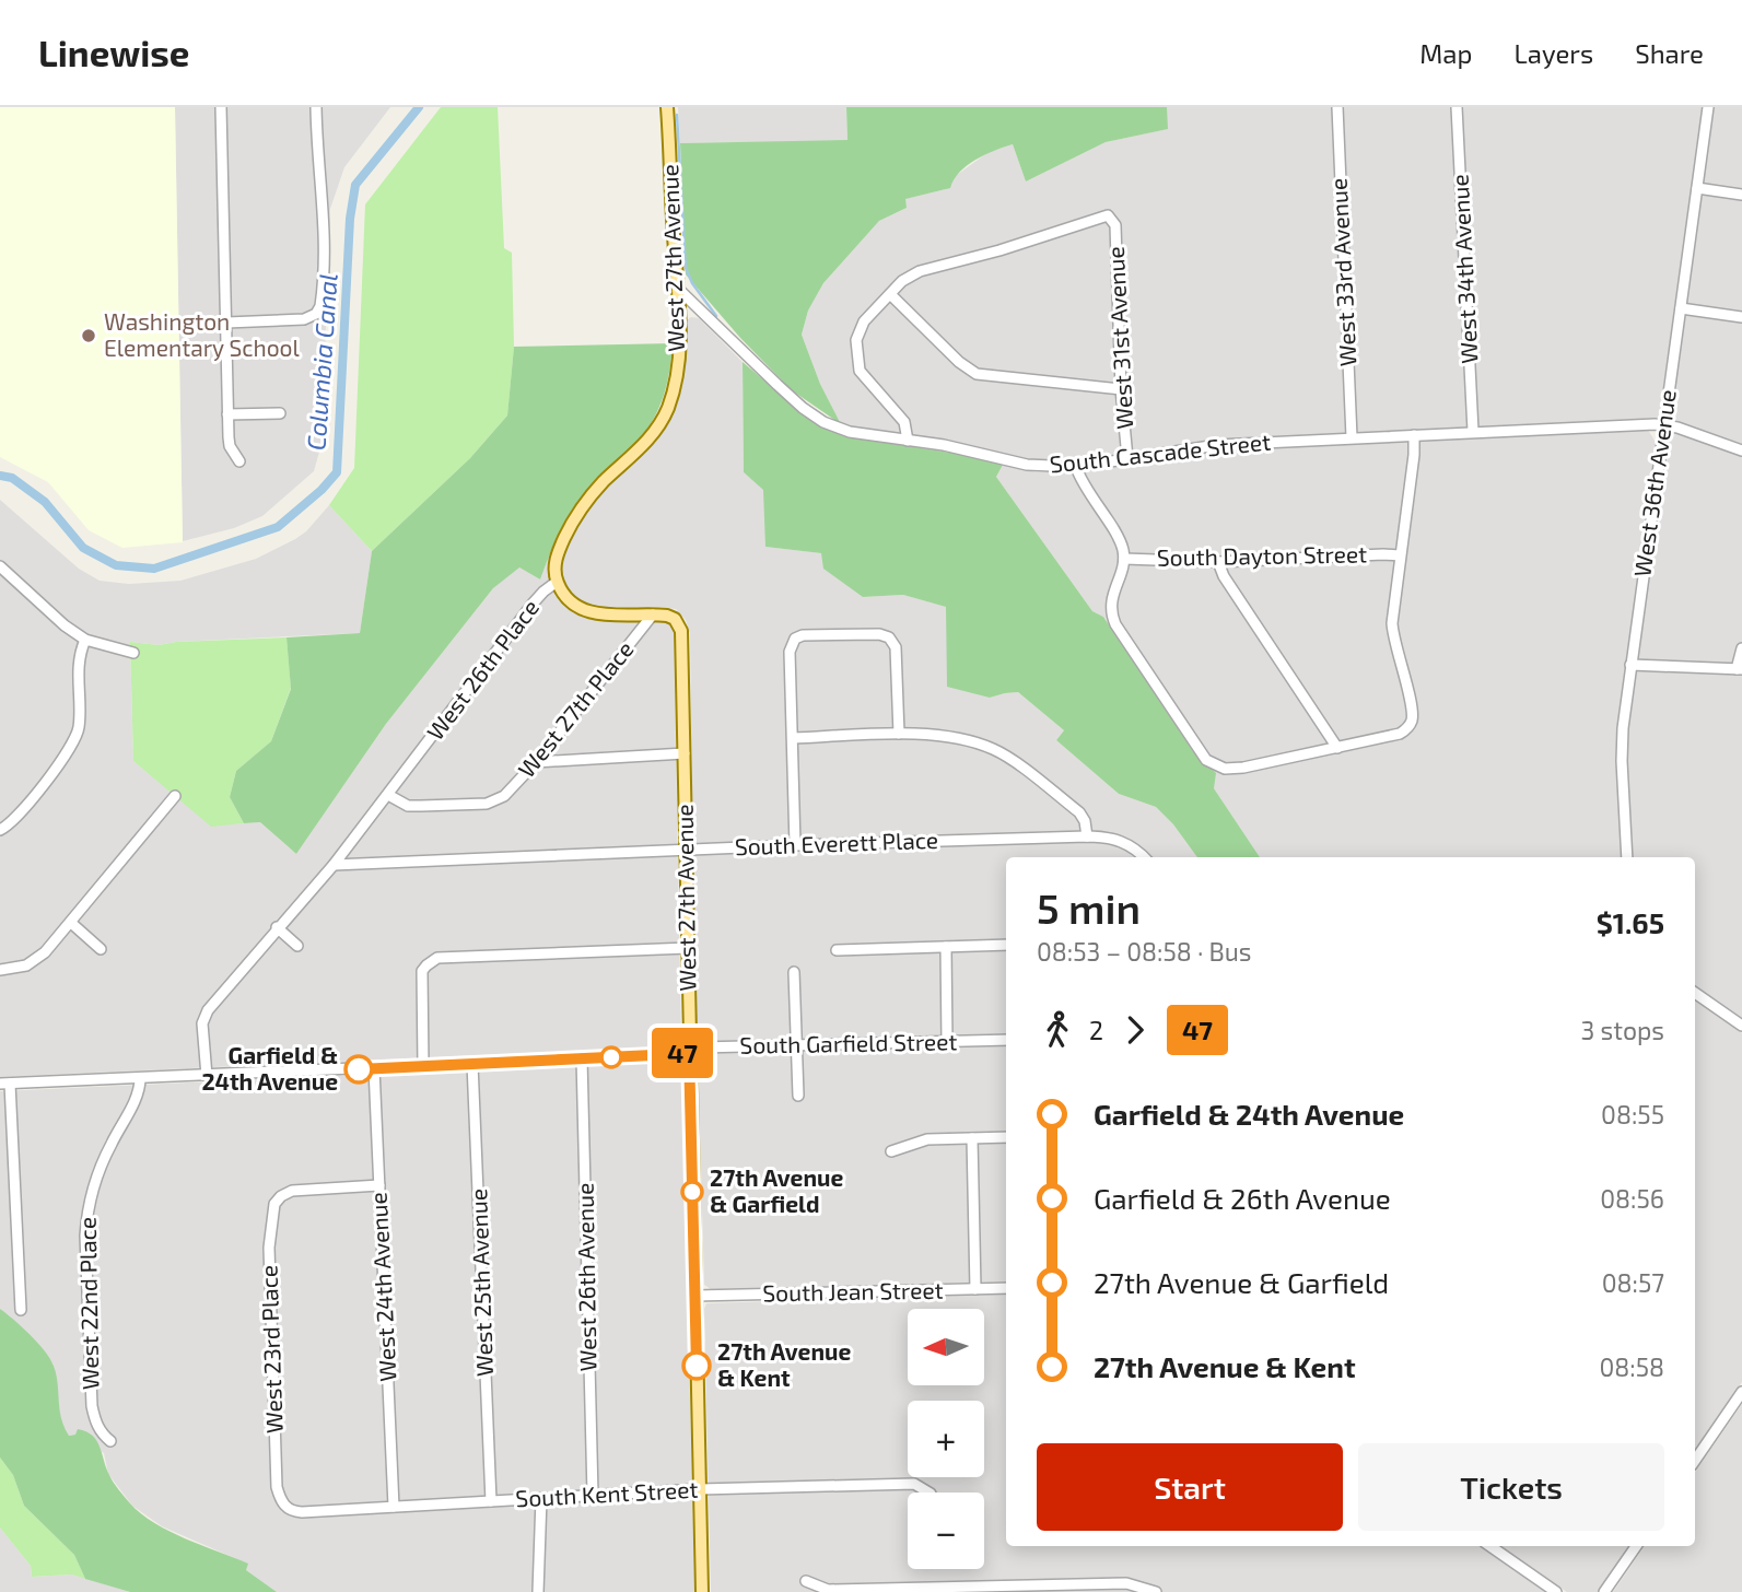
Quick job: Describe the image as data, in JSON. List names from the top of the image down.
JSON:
{
  "streets": {
    "main road": ["West 27th Avenue", "West 26th Place"],
    "street": [
      "West 34th Avenue",
      "West 33rd Avenue",
      "West 31st Avenue",
      "South Cascade Street",
      "West 36th Avenue",
      "South Dayton Street",
      "West 27th Place",
      "South Everett Place",
      "South Garfield Street",
      "West 26th Avenue",
      "West 25th Avenue",
      "West 24th Avenue",
      "South Jean Street",
      "West 22nd Place",
      "West 23rd Place",
      "South Kent Street"
    ]
  },
  "crossings": [
    ["West 27th Avenue", "South Cascade Street"],
    ["West 27th Avenue", "West 26th Place"],
    ["West 27th Avenue", "West 27th Place"],
    ["West 27th Avenue", "South Everett Place"],
    ["West 27th Avenue", "South Garfield Street"],
    ["West 27th Avenue", "South Jean Street"],
    ["West 27th Avenue", "South Kent Street"],
    ["West 34th Avenue", "South Cascade Street"],
    ["West 33rd Avenue", "South Cascade Street"],
    ["West 31st Avenue", "South Cascade Street"],
    ["South Cascade Street", "West 36th Avenue"],
    ["West 26th Place", "West 27th Place"],
    ["West 26th Place", "South Everett Place"],
    ["West 26th Place", "South Garfield Street"],
    ["South Garfield Street", "West 26th Avenue"],
    ["South Garfield Street", "West 25th Avenue"],
    ["South Garfield Street", "West 24th Avenue"],
    ["South Garfield Street", "West 22nd Place"],
    ["West 26th Avenue", "South Kent Street"],
    ["West 25th Avenue", "South Kent Street"],
    ["West 24th Avenue", "West 23rd Place"],
    ["West 24th Avenue", "South Kent Street"],
    ["West 23rd Place", "South Kent Street"]
  ],
  "water": ["Columbia Canal"],
  "places": [
    "Washington Elementary School",
    "Garfield & 24th Avenue",
    "27th Avenue & Garfield",
    "27th Avenue & Kent"
  ],
  "lines": ["bus line 47"],
  "north": "left",
  "page": {
    "header": "Linewise",
    "nav": ["Map", "Layers", "Share"],
    "on_map": "47",
    "heading": ["5 min", "08:53 – 08:58 · Bus", "$1.65"],
    "legs": ["2", "47", "3 stops"],
    "list": [
      {
        "name": "Garfield & 24th Avenue",
        "value": "08:55"
      },
      {
        "name": "Garfield & 26th Avenue",
        "value": "08:56"
      },
      {
        "name": "27th Avenue & Garfield",
        "value": "08:57"
      },
      {
        "name": "27th Avenue & Kent",
        "value": "08:58"
      }
    ],
    "map_buttons": ["+", "−"],
    "buttons": ["Start", "Tickets"]
  }
}
